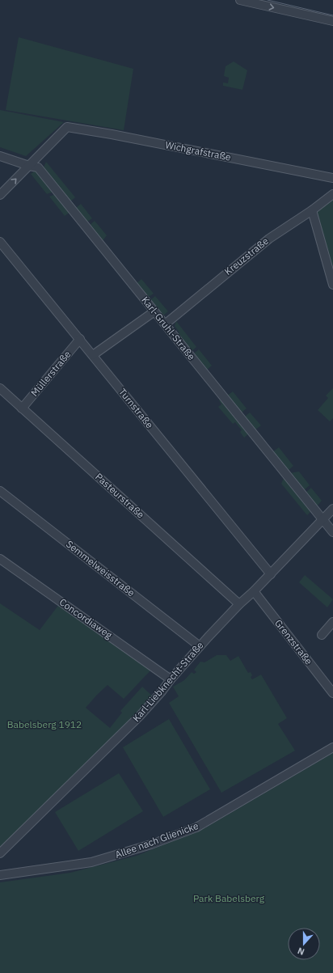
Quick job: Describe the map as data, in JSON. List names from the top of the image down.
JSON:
{
  "streets": {
    "street": [
      "Wichgrafstraße",
      "Kreuzstraße",
      "Karl-Gruhl-Straße",
      "Müllerstraße",
      "Turnstraße",
      "Pasteurstraße",
      "Semmelweisstraße",
      "Concordiaweg",
      "Grenzstraße",
      "Karl-Liebknecht-Straße",
      "Allee nach Glienicke"
    ]
  },
  "crossings": [
    ["Wichgrafstraße", "Karl-Gruhl-Straße"],
    ["Kreuzstraße", "Karl-Gruhl-Straße"],
    ["Karl-Gruhl-Straße", "Karl-Liebknecht-Straße"],
    ["Müllerstraße", "Turnstraße"],
    ["Müllerstraße", "Pasteurstraße"],
    ["Turnstraße", "Karl-Liebknecht-Straße"],
    ["Pasteurstraße", "Karl-Liebknecht-Straße"],
    ["Semmelweisstraße", "Karl-Liebknecht-Straße"],
    ["Concordiaweg", "Karl-Liebknecht-Straße"],
    ["Grenzstraße", "Karl-Liebknecht-Straße"]
  ],
  "parks": ["Babelsberg 1912", "Park Babelsberg"],
  "north": "bottom"
}
